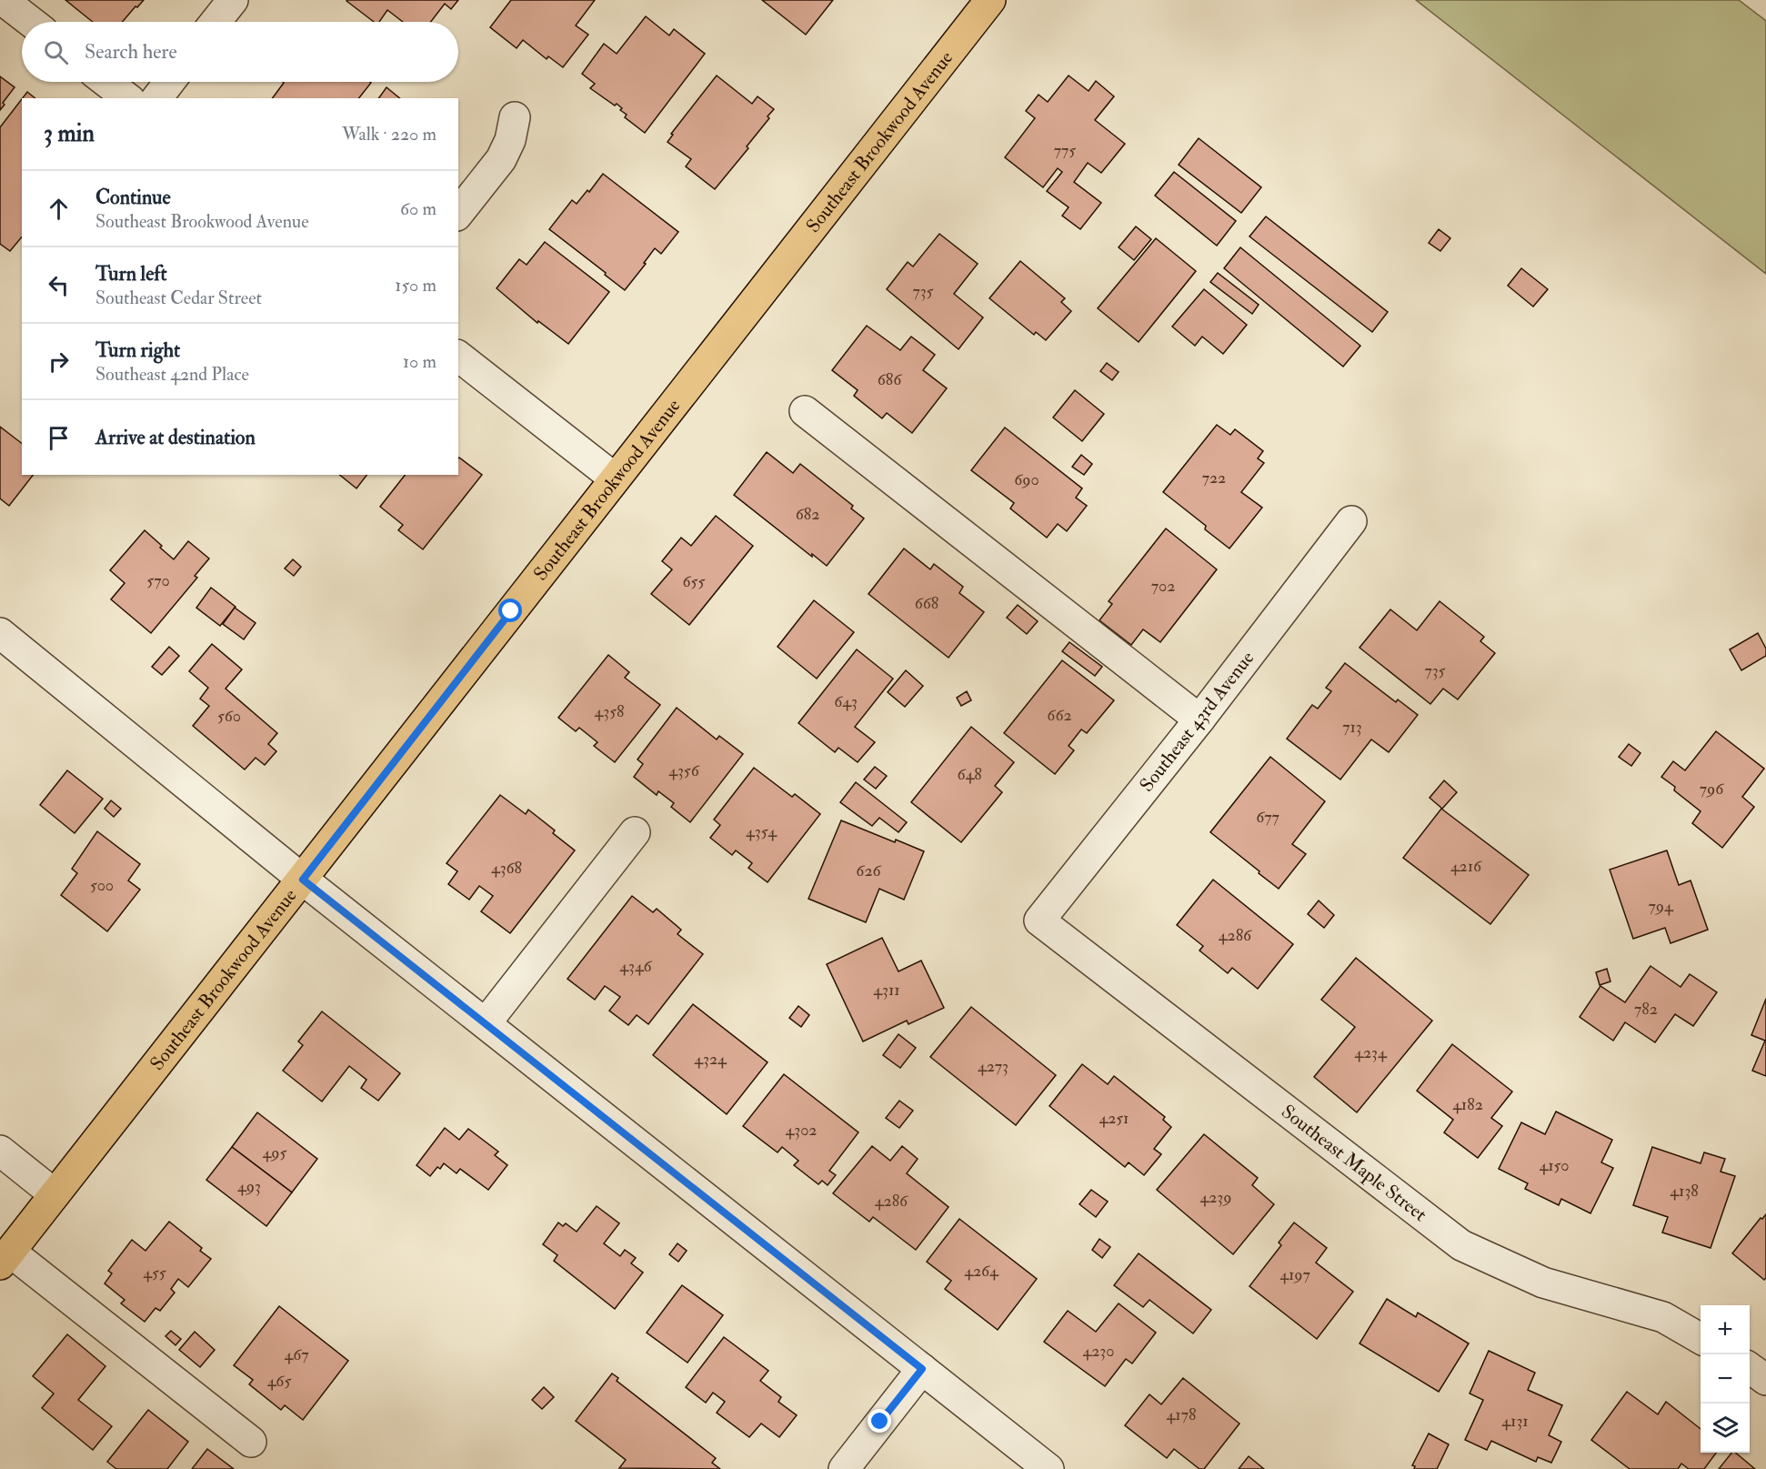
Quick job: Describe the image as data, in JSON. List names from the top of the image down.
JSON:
{
  "streets": {
    "main road": ["Southeast Brookwood Avenue"],
    "street": ["Southeast 43rd Avenue", "Southeast Maple Street"]
  },
  "crossings": [
    ["Southeast 43rd Avenue", "Southeast Maple Street"]
  ],
  "house_numbers": [
    "775",
    "735",
    "686",
    "722",
    "690",
    "682",
    "570",
    "655",
    "702",
    "668",
    "735",
    "643",
    "4358",
    "662",
    "560",
    "713",
    "4356",
    "648",
    "796",
    "677",
    "4354",
    "4216",
    "4368",
    "626",
    "500",
    "794",
    "4286",
    "4346",
    "4311",
    "782",
    "4234",
    "4324",
    "4273",
    "4182",
    "4251",
    "4302",
    "495",
    "4150",
    "493",
    "4138",
    "4239",
    "4286",
    "4264",
    "455",
    "4197",
    "4230",
    "467",
    "465",
    "4178",
    "4131"
  ],
  "page": {
    "search": "Search here",
    "heading": ["3 min", "Walk · 220 m"],
    "list": [
      ["Continue", "Southeast Brookwood Avenue", "60 m"],
      ["Turn left", "Southeast Cedar Street", "150 m"],
      ["Turn right", "Southeast 42nd Place", "10 m"],
      "Arrive at destination"
    ],
    "map_buttons": ["+", "−"]
  }
}
